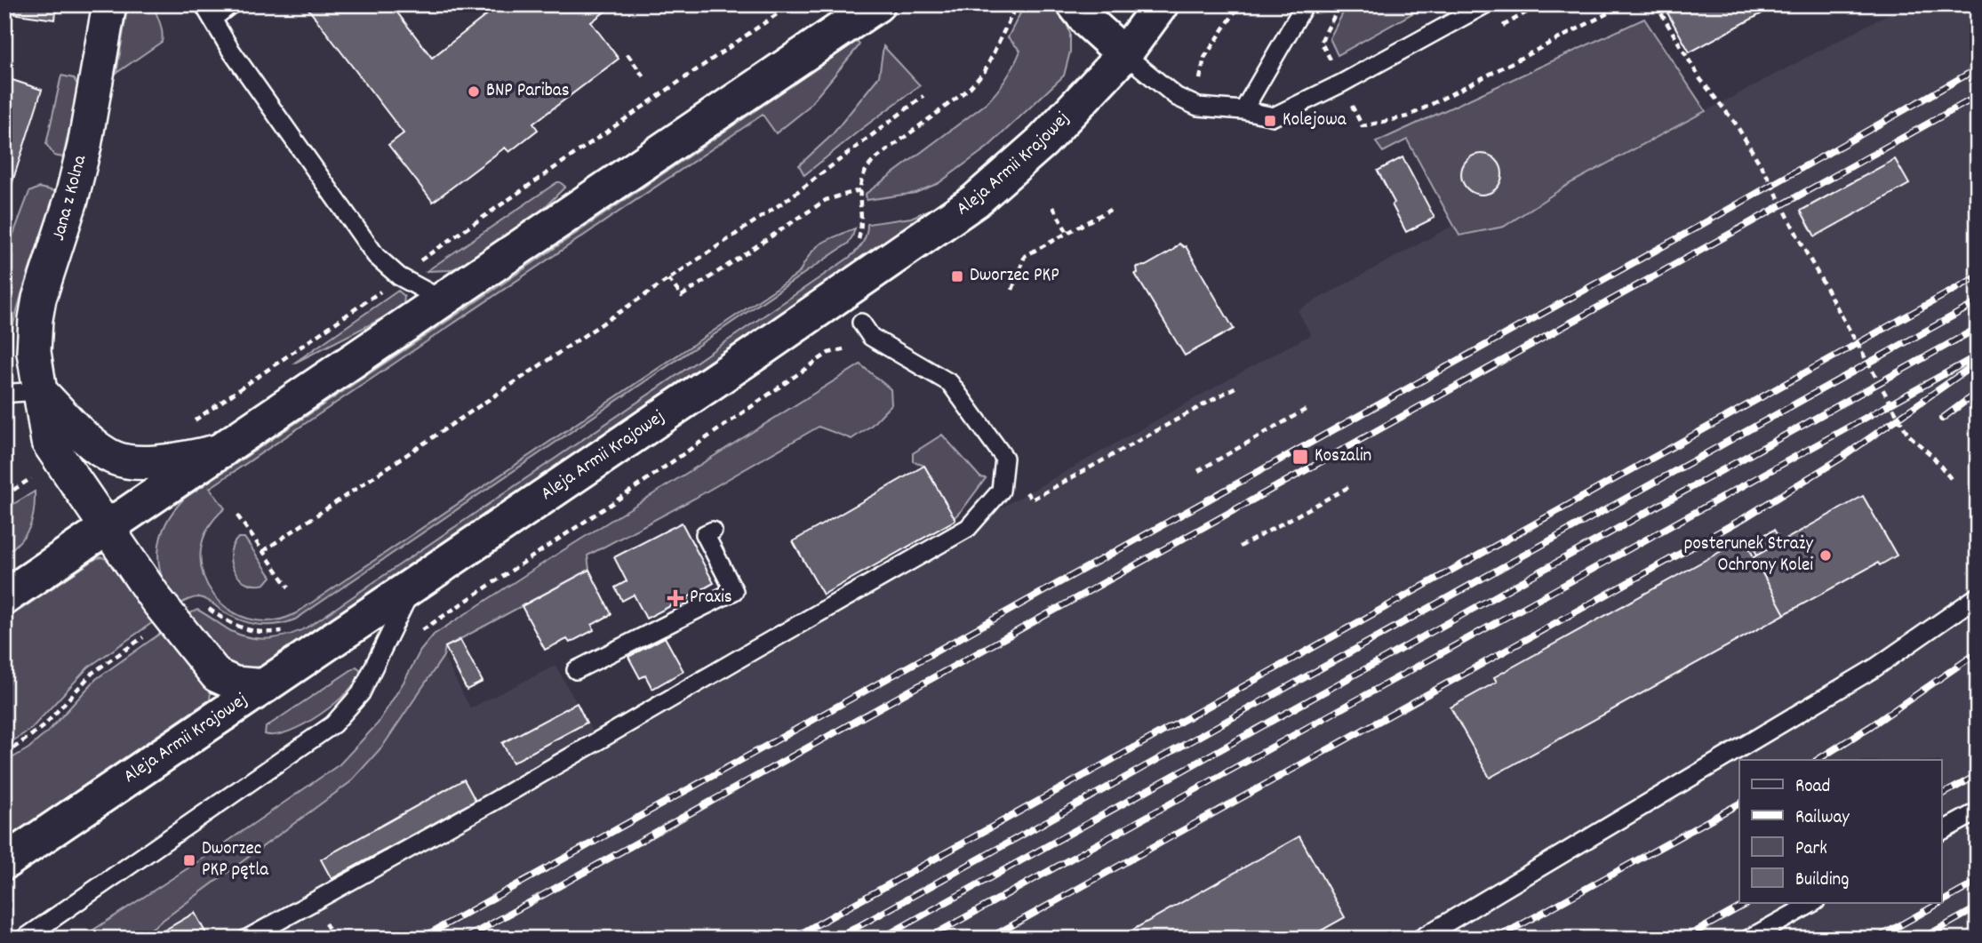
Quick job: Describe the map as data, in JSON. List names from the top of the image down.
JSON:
{
  "streets": {
    "street": ["Aleja Armii Krajowej", "Jana z Kolna"]
  },
  "crossings": [
    ["Aleja Armii Krajowej", "Jana z Kolna"]
  ],
  "places": {
    "other": ["BNP Paribas", "posterunek Straży Ochrony Kolei"],
    "transit": [
      "Kolejowa",
      "Dworzec PKP",
      "Koszalin",
      "Dworzec PKP pętla"
    ],
    "health": ["Praxis"]
  },
  "legend": [
    "Road",
    "Railway",
    "Park",
    "Building"
  ]
}
